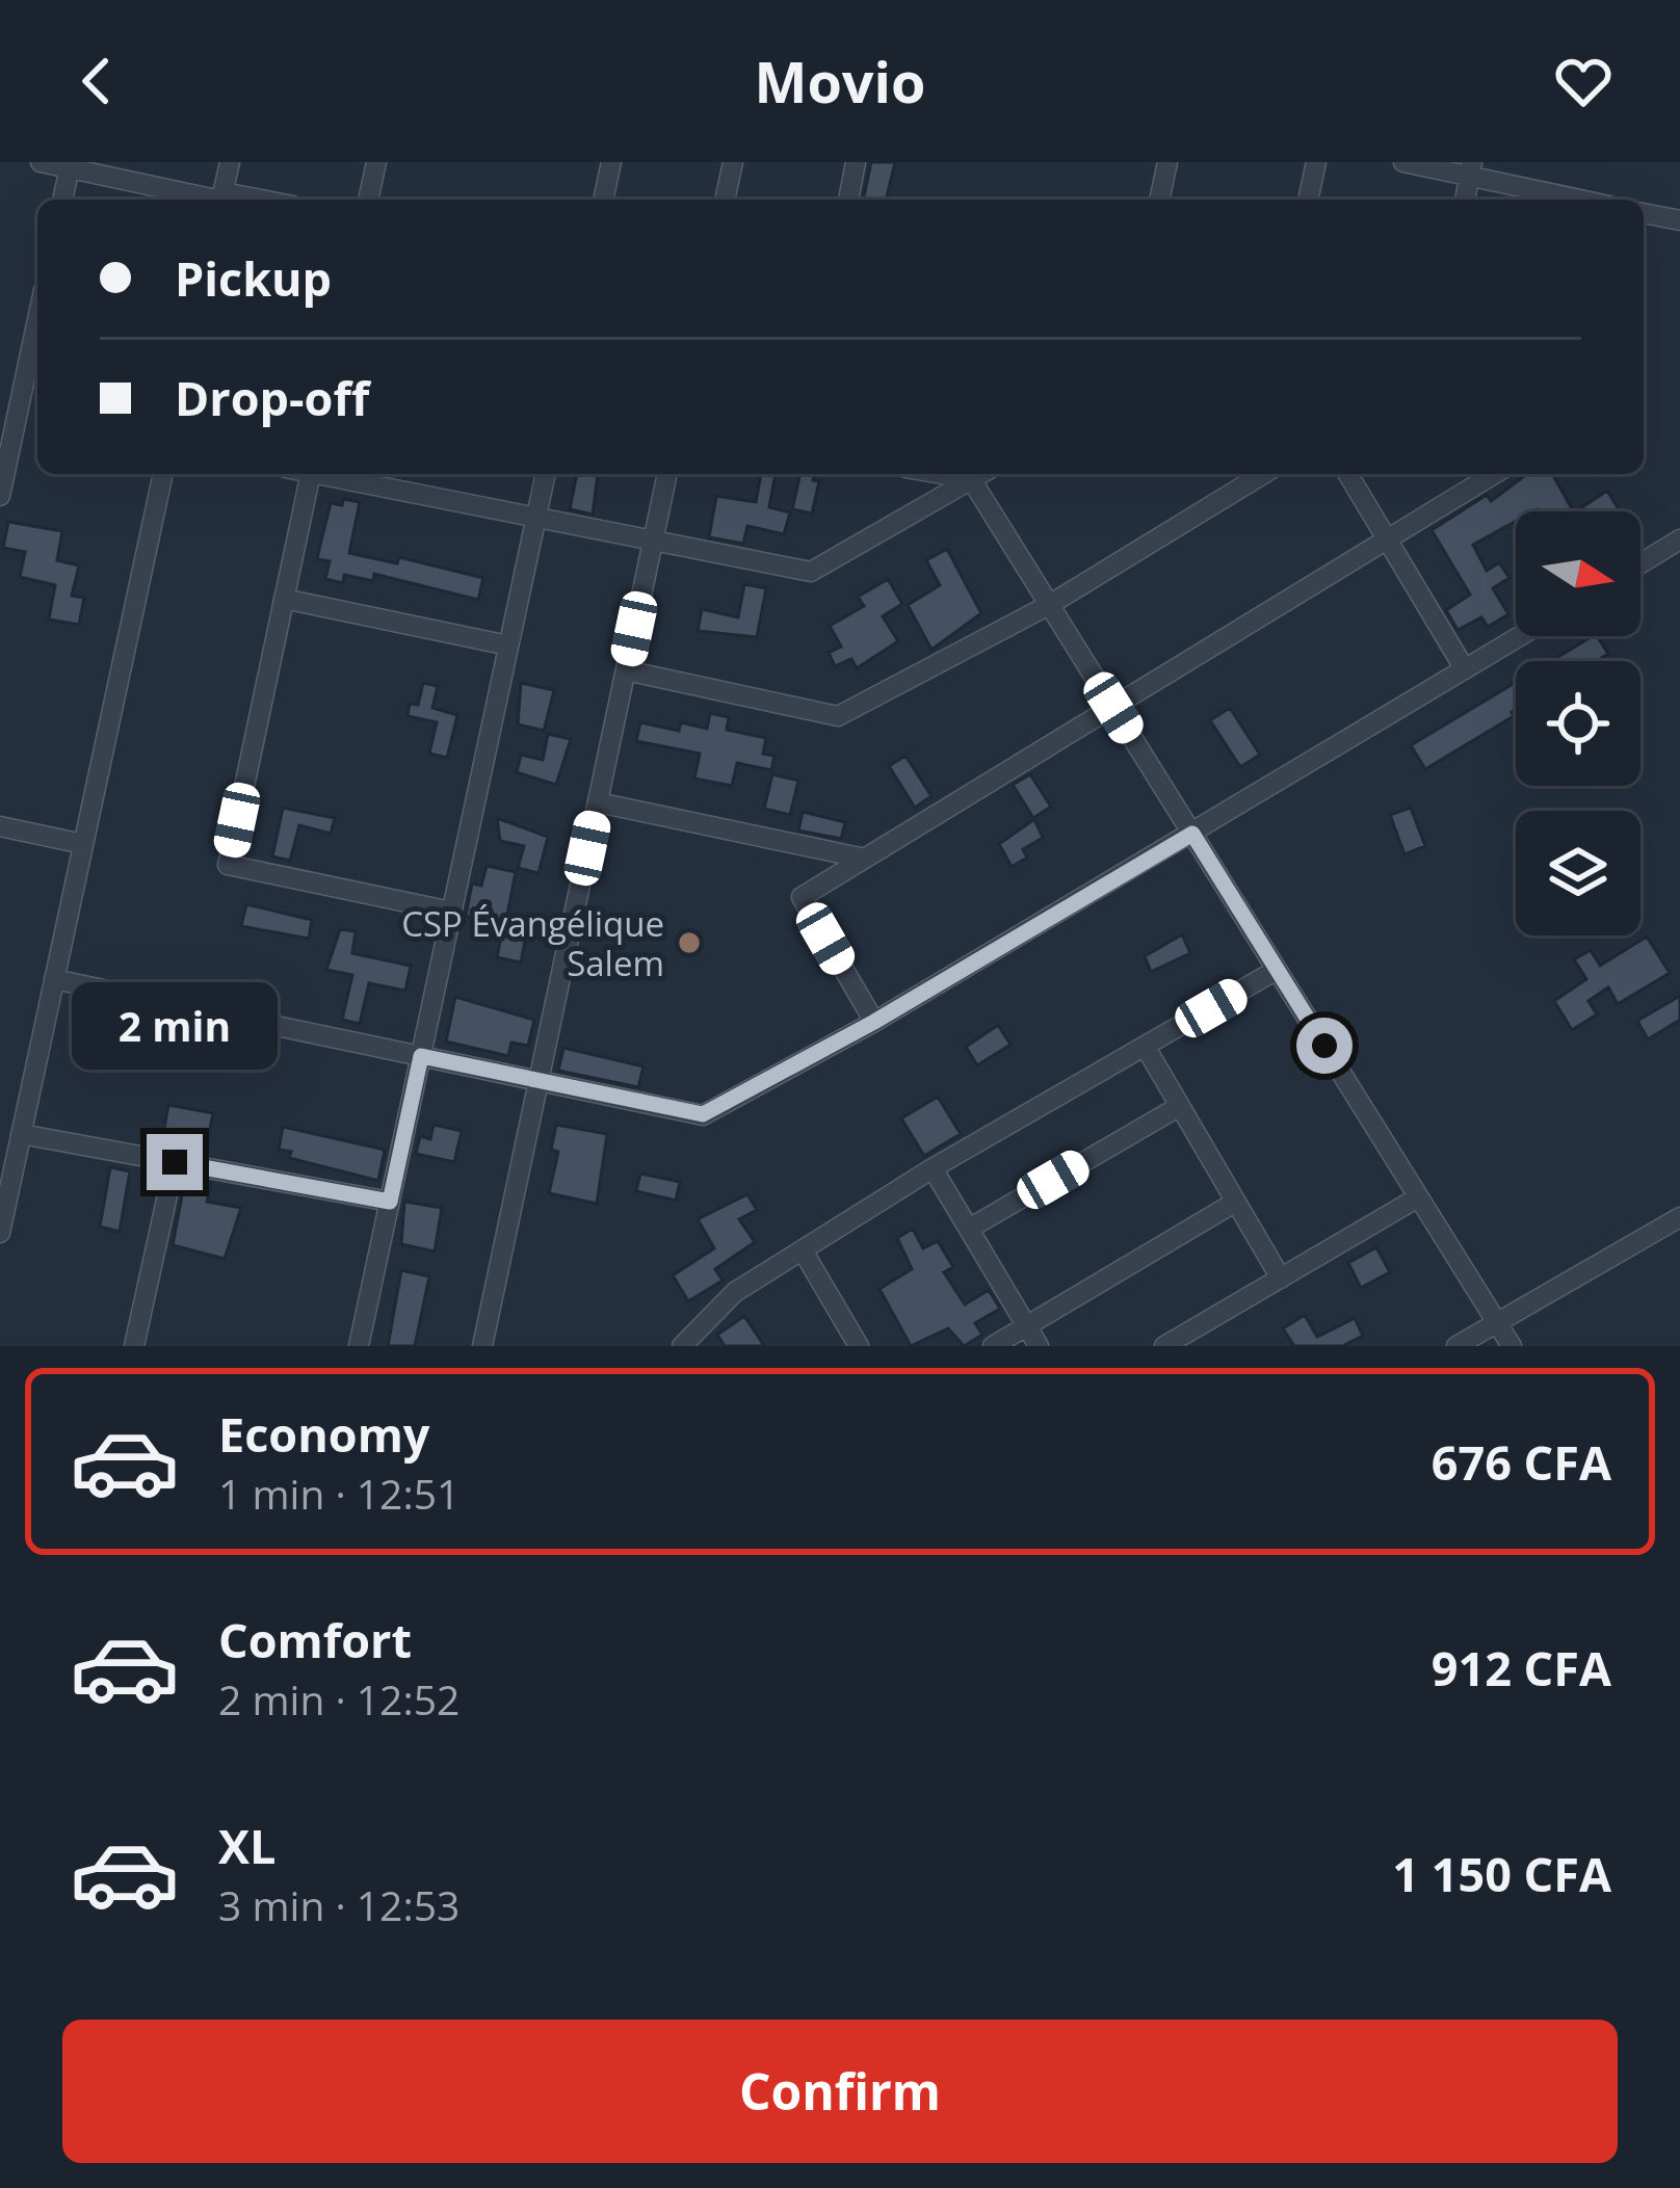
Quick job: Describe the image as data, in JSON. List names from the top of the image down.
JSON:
{
  "places": ["CSP Évangélique Salem"],
  "north": "right",
  "page": {
    "header": "Movio",
    "banner": ["Pickup", "Drop-off"],
    "bubble": "2 min",
    "list": [
      {
        "name": "Economy",
        "note": "1 min · 12:51",
        "value": "676 CFA"
      },
      {
        "name": "Comfort",
        "note": "2 min · 12:52",
        "value": "912 CFA"
      },
      {
        "name": "XL",
        "note": "3 min · 12:53",
        "value": "1 150 CFA"
      }
    ],
    "buttons": "Confirm"
  }
}
